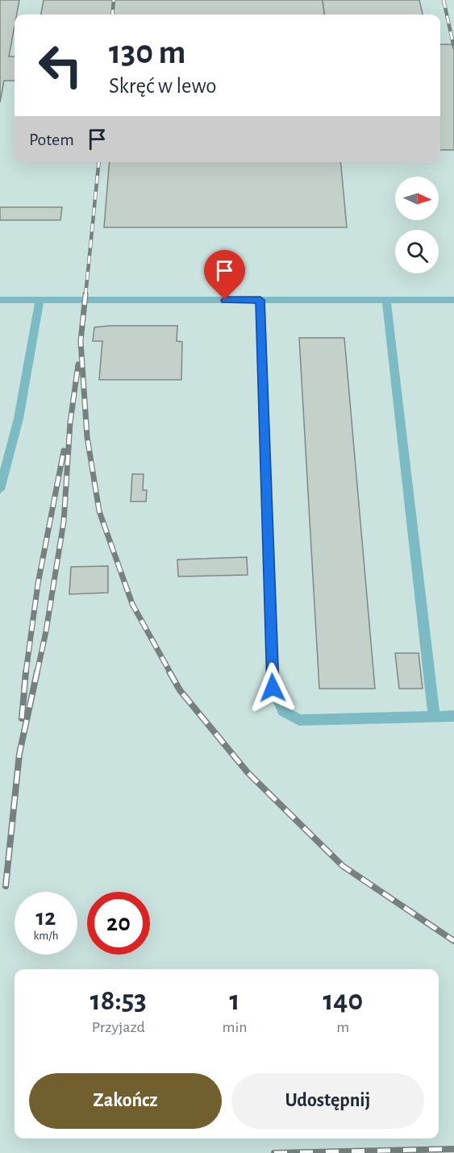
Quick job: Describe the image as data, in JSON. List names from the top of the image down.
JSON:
{
  "north": "right",
  "page": {
    "turn": ["130 m", "Skręć w lewo"],
    "then": "Potem",
    "speed": "12 km/h",
    "limit": "20",
    "eta": [
      "18:53",
      "Przyjazd",
      "1",
      "min",
      "140",
      "m"
    ],
    "buttons": ["Zakończ", "Udostępnij"]
  }
}
